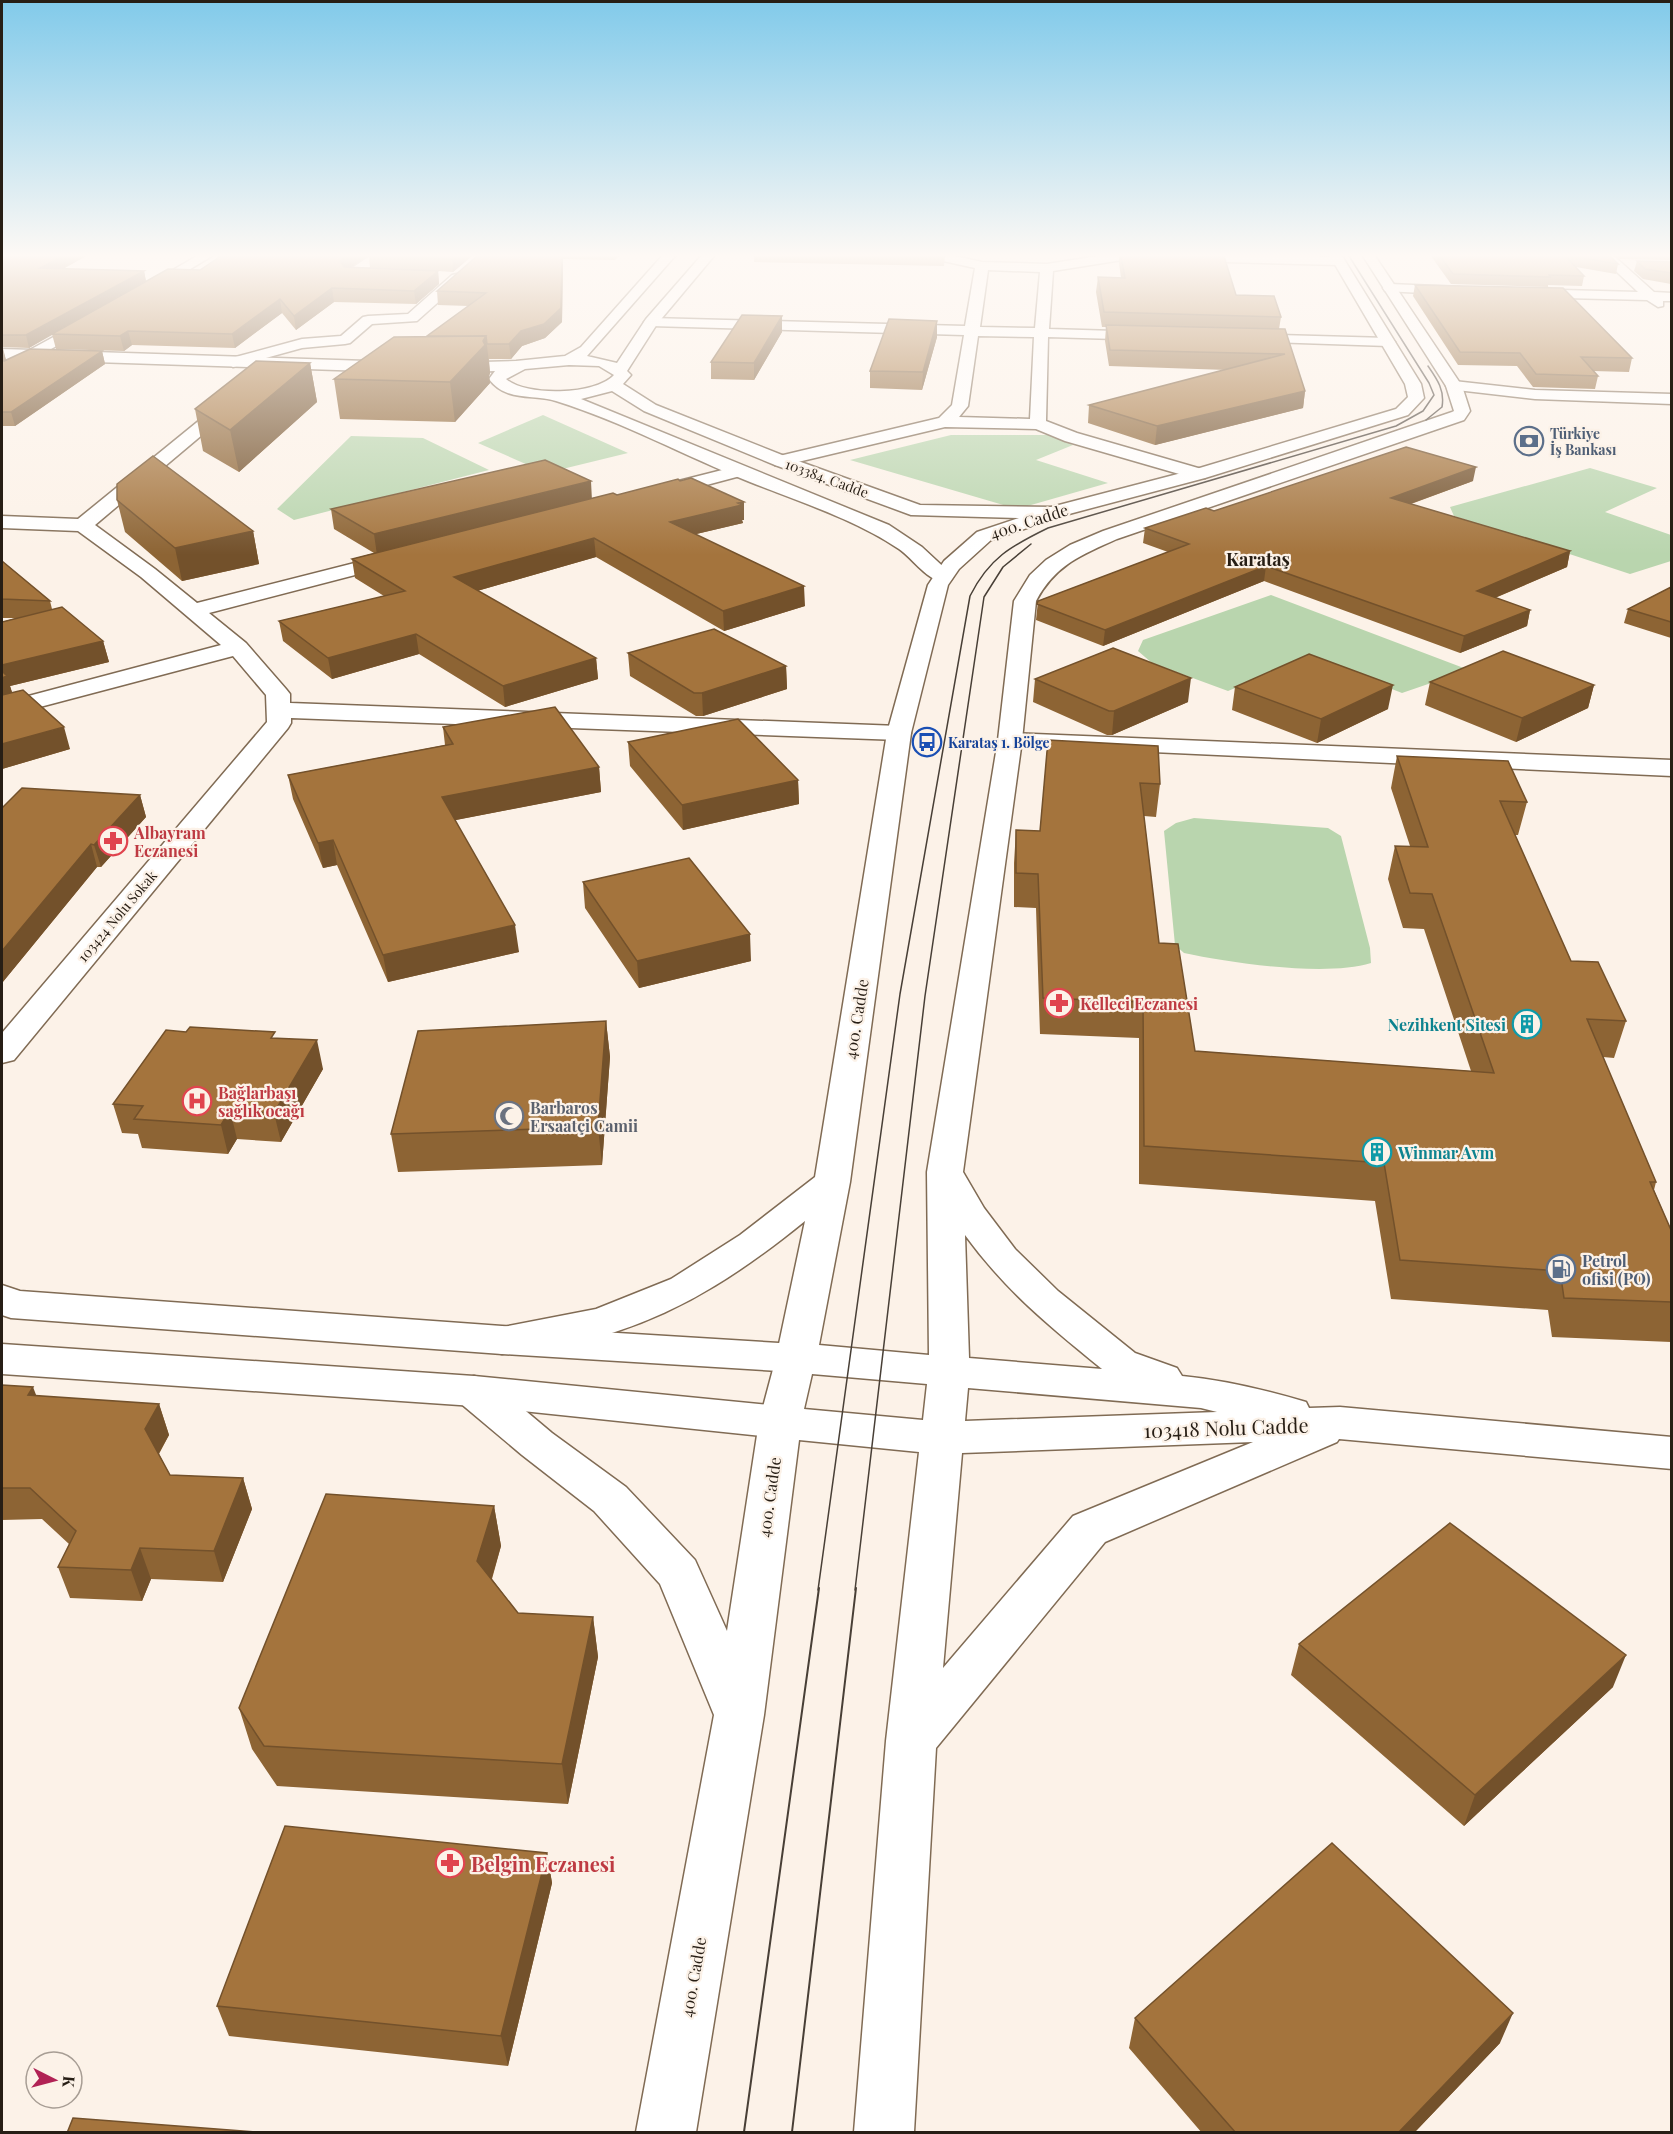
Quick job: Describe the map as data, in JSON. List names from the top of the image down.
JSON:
{
  "streets": {
    "street": [
      "103384. Cadde",
      "400. Cadde",
      "103424 Nolu Sokak",
      "103418 Nolu Cadde"
    ]
  },
  "crossings": [
    ["103384. Cadde", "400. Cadde"],
    ["400. Cadde", "103418 Nolu Cadde"]
  ],
  "districts": ["Karataş"],
  "places": {
    "bank": ["Türkiye İş Bankası"],
    "bus stop": ["Karataş 1. Bölge"],
    "pharmacy": ["Albayram Eczanesi", "Kelleci Eczanesi", "Belgin Eczanesi"],
    "building": ["Nezihkent Sitesi", "Winmar Avm"],
    "hospital": ["Bağlarbaşı sağlık ocağı"],
    "mosque": ["Barbaros Ersaatçi Camii"],
    "fuel station": ["Petrol ofisi (PO)"]
  },
  "north": "right"
}
